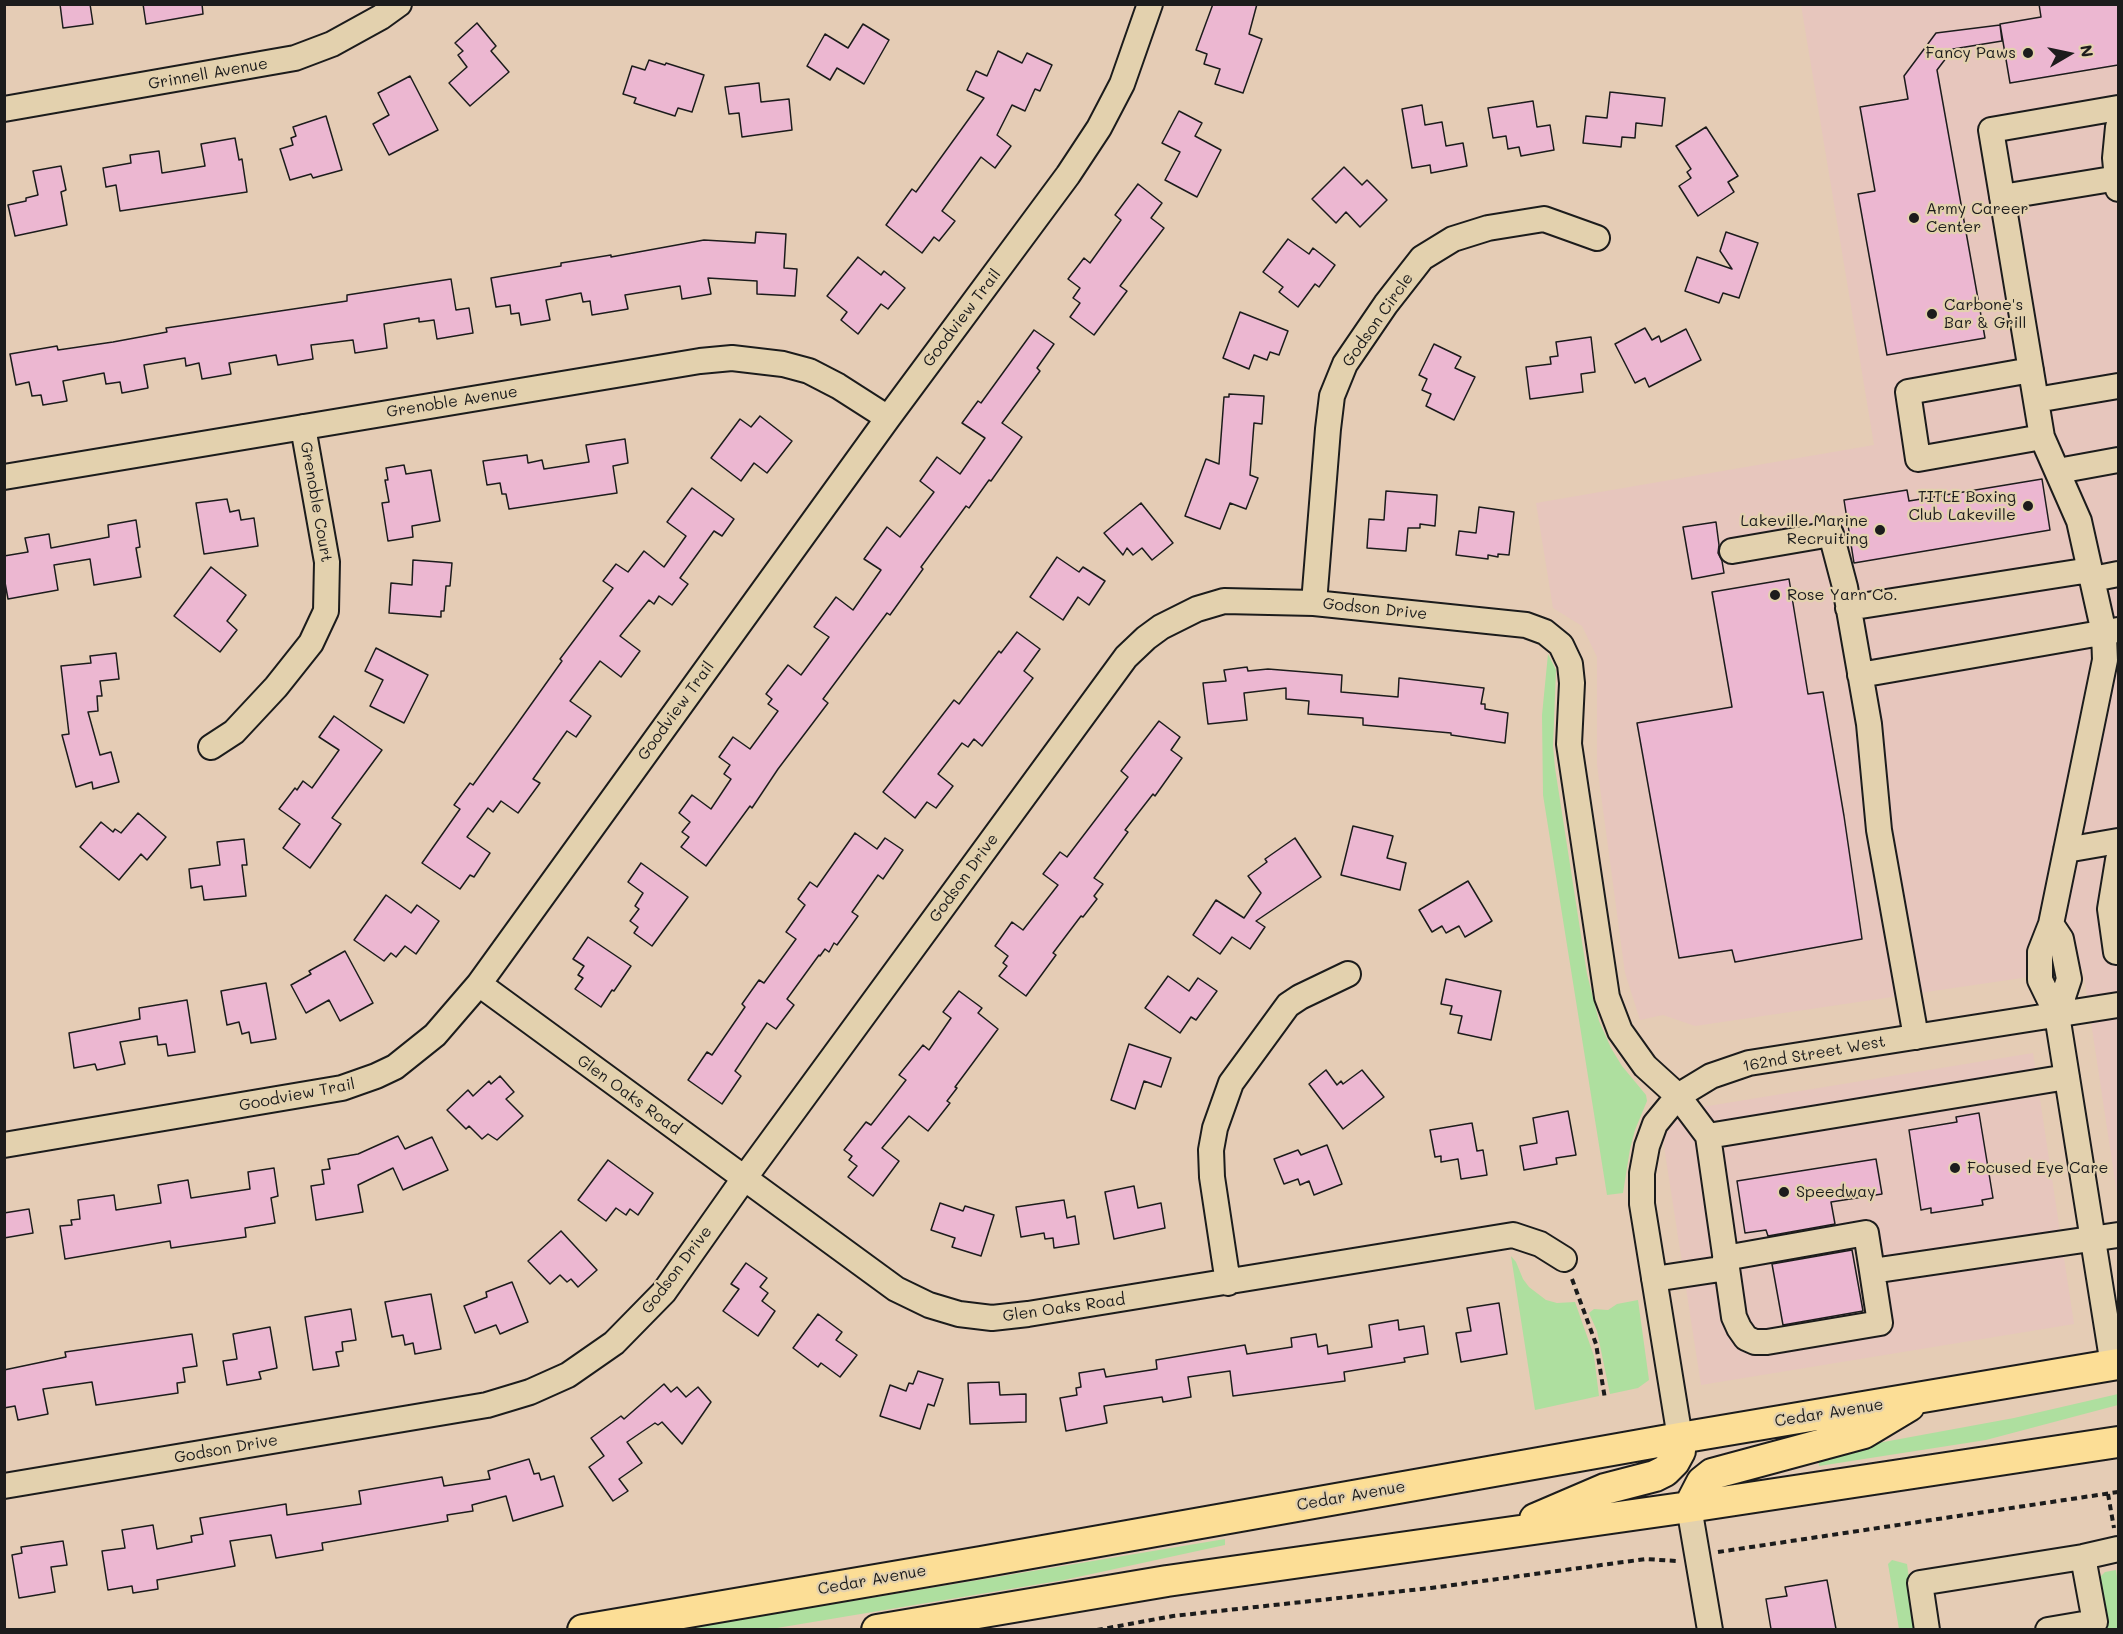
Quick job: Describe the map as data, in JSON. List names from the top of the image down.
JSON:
{
  "streets": {
    "main road": ["Cedar Avenue"],
    "street": [
      "Grinnell Avenue",
      "Goodview Trail",
      "Godson Circle",
      "Grenoble Avenue",
      "Grenoble Court",
      "Godson Drive",
      "162nd Street West",
      "Glen Oaks Road"
    ]
  },
  "crossings": [
    ["Goodview Trail", "Grenoble Avenue"],
    ["Goodview Trail", "Glen Oaks Road"],
    ["Godson Circle", "Godson Drive"],
    ["Grenoble Avenue", "Grenoble Court"],
    ["Godson Drive", "162nd Street West"],
    ["Godson Drive", "Glen Oaks Road"],
    ["162nd Street West", "Cedar Avenue"]
  ],
  "places": [
    "Fancy Paws",
    "Army Career Center",
    "Carbone's Bar & Grill",
    "TITLE Boxing Club Lakeville",
    "Lakeville Marine Recruiting",
    "Rose Yarn Co.",
    "Focused Eye Care",
    "Speedway"
  ],
  "north": "right"
}
